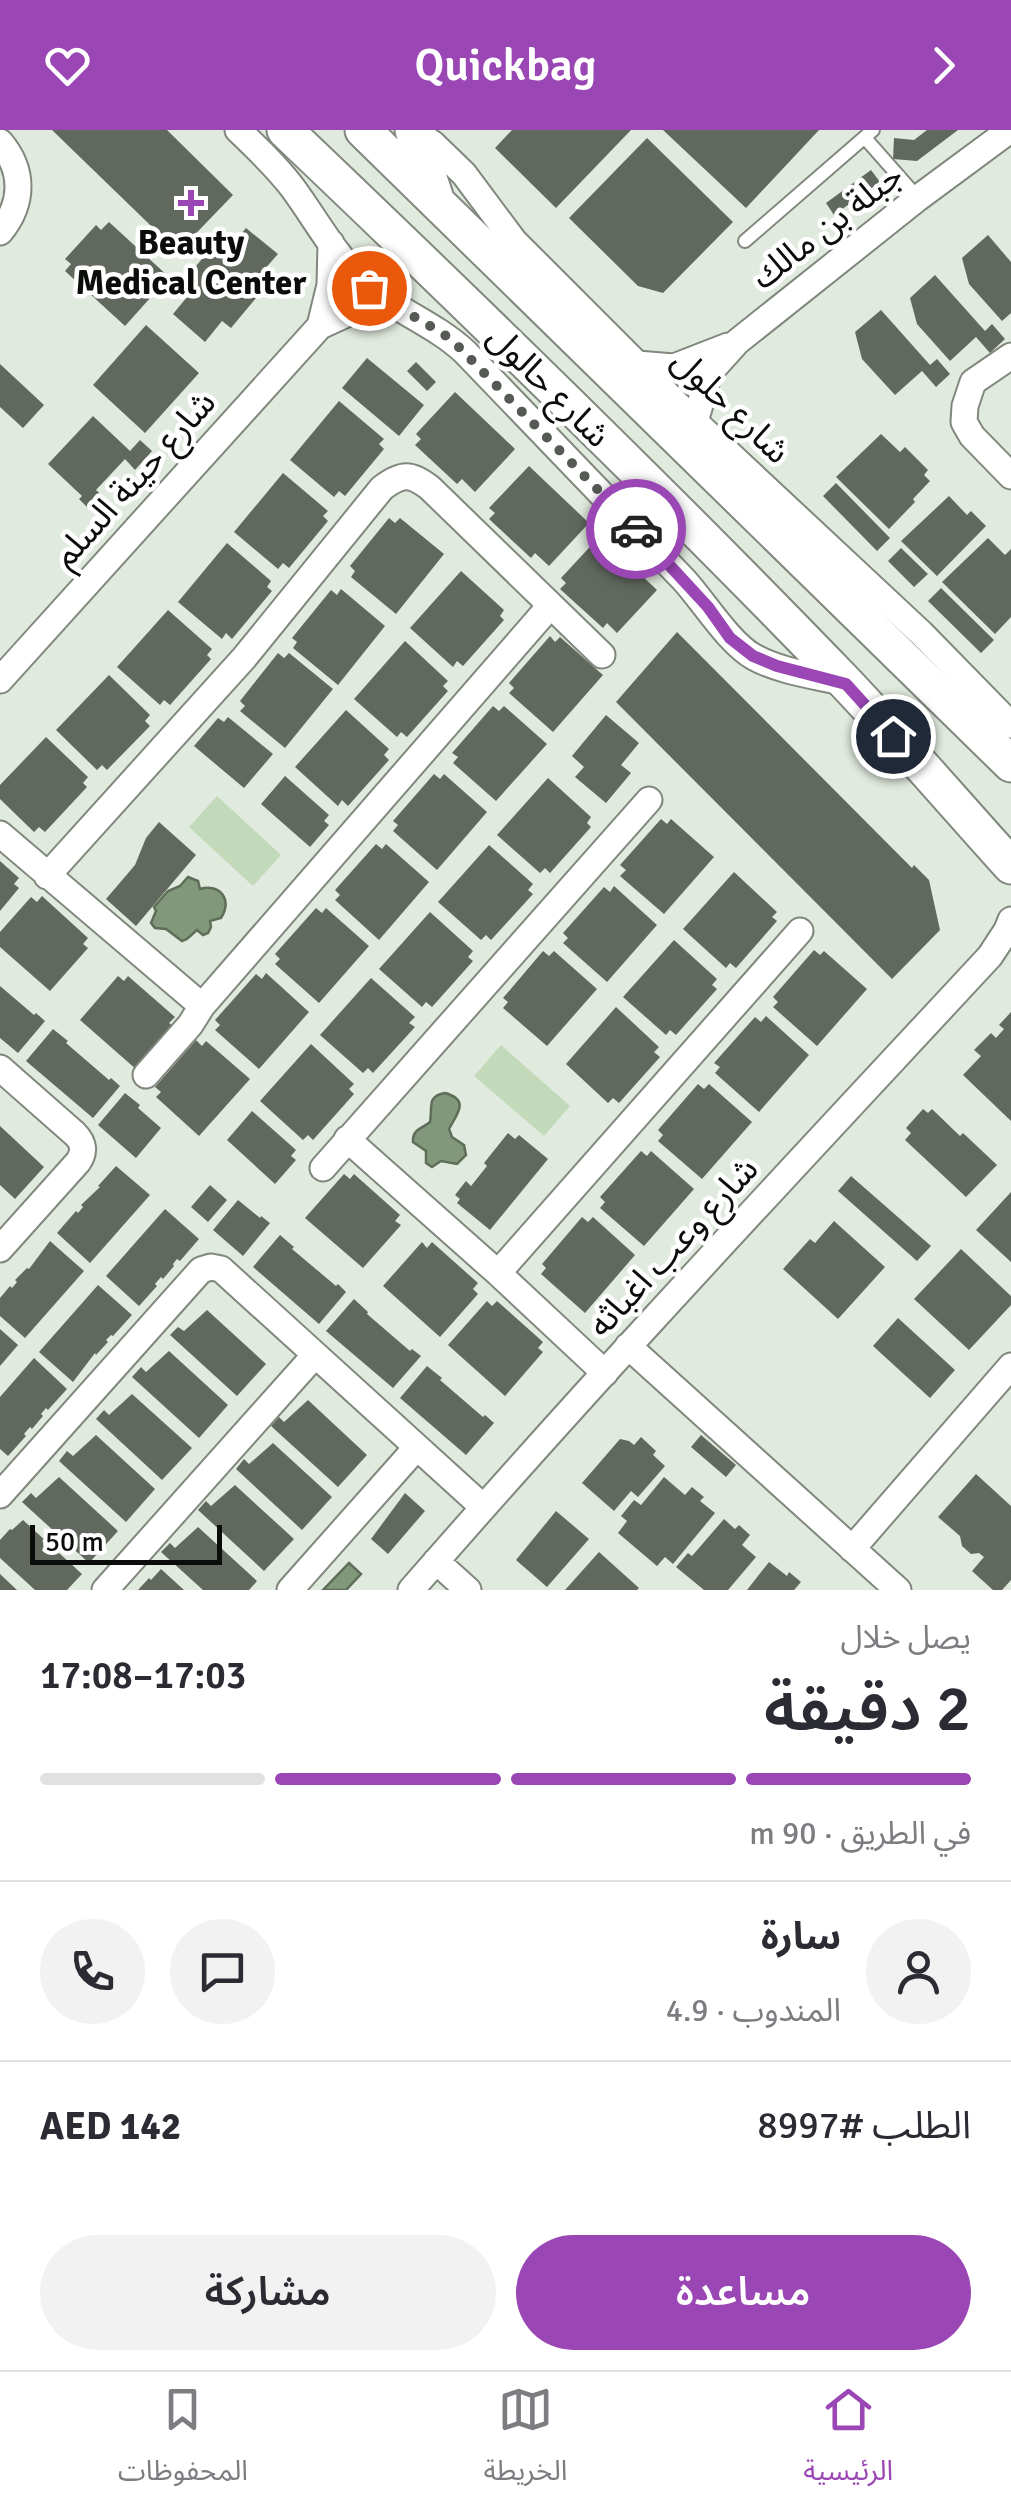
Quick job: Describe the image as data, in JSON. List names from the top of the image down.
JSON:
{
  "streets": {
    "main road": ["شارع حالول"],
    "street": [
      "جبلة بن مالك",
      "شارع حلول",
      "شارع حينة السلم",
      "شارع وعب اغباثه"
    ]
  },
  "crossings": [
    ["جبلة بن مالك", "شارع حلول"]
  ],
  "places": {
    "health": ["Beauty Medical Center"]
  },
  "scale_bar": "50 m",
  "page": {
    "header": "Quickbag",
    "scale": "50 m",
    "heading": ["2 دقيقة", "يصل خلال", "17:03–17:08"],
    "panel": [
      "سارة",
      "المندوب · 4.9",
      "الطلب #8997",
      "AED 142"
    ],
    "bar": "في الطريق · 90 m",
    "buttons": ["مساعدة", "مشاركة"],
    "tabs": ["الرئيسية", "الخريطة", "المحفوظات"]
  }
}
